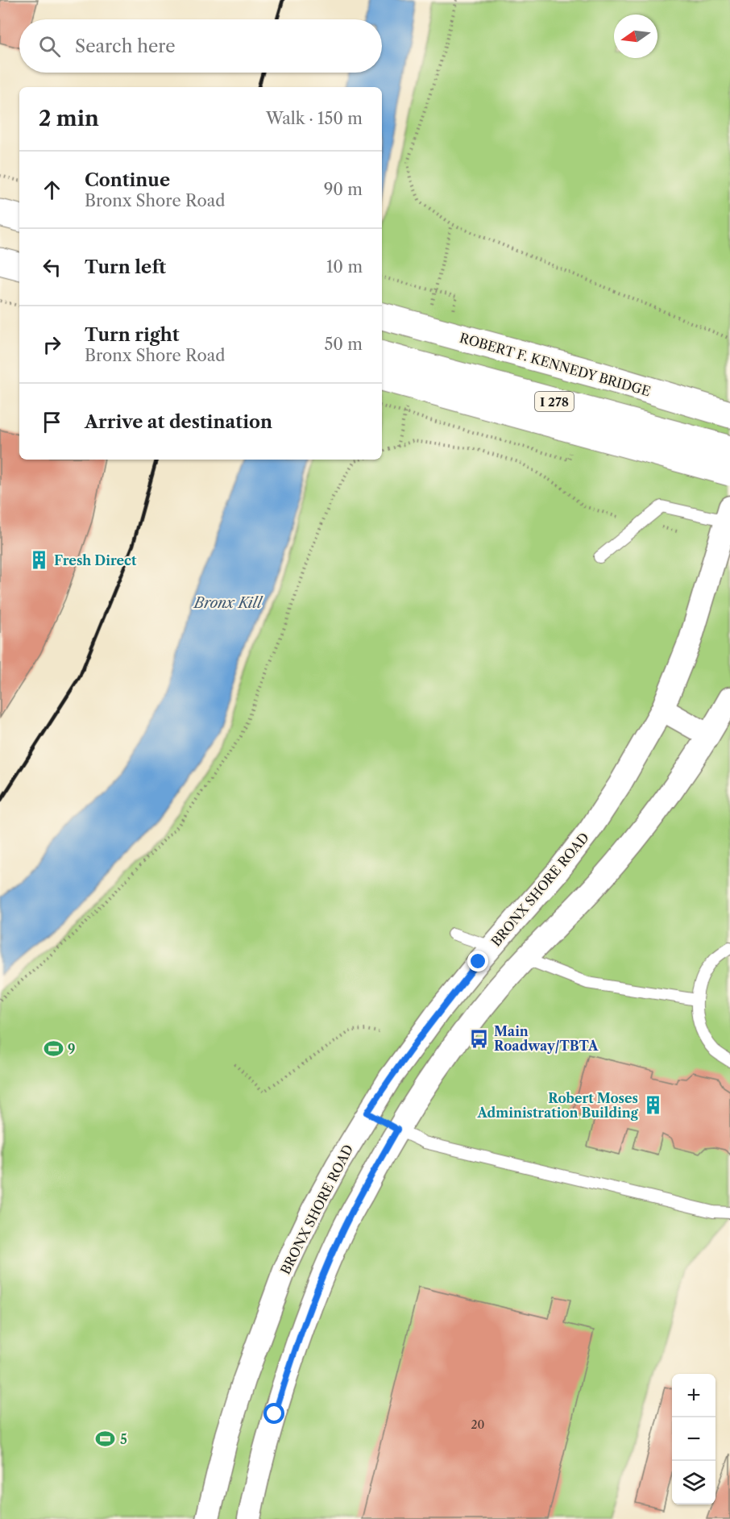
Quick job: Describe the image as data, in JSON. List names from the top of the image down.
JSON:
{
  "streets": {
    "highway": ["ROBERT F. KENNEDY BRIDGE", "I 278"],
    "street": ["BRONX SHORE ROAD"]
  },
  "water": ["Bronx Kill"],
  "places": {
    "building": ["Fresh Direct", "Robert Moses Administration Building"],
    "bus stop": ["Main Roadway/TBTA"],
    "sports": ["9", "5"]
  },
  "house_numbers": ["20"],
  "north": "left",
  "page": {
    "search": "Search here",
    "heading": ["2 min", "Walk · 150 m"],
    "list": [
      ["Continue", "Bronx Shore Road", "90 m"],
      ["Turn left", "10 m"],
      ["Turn right", "Bronx Shore Road", "50 m"],
      "Arrive at destination"
    ],
    "map_buttons": ["+", "−"]
  }
}
